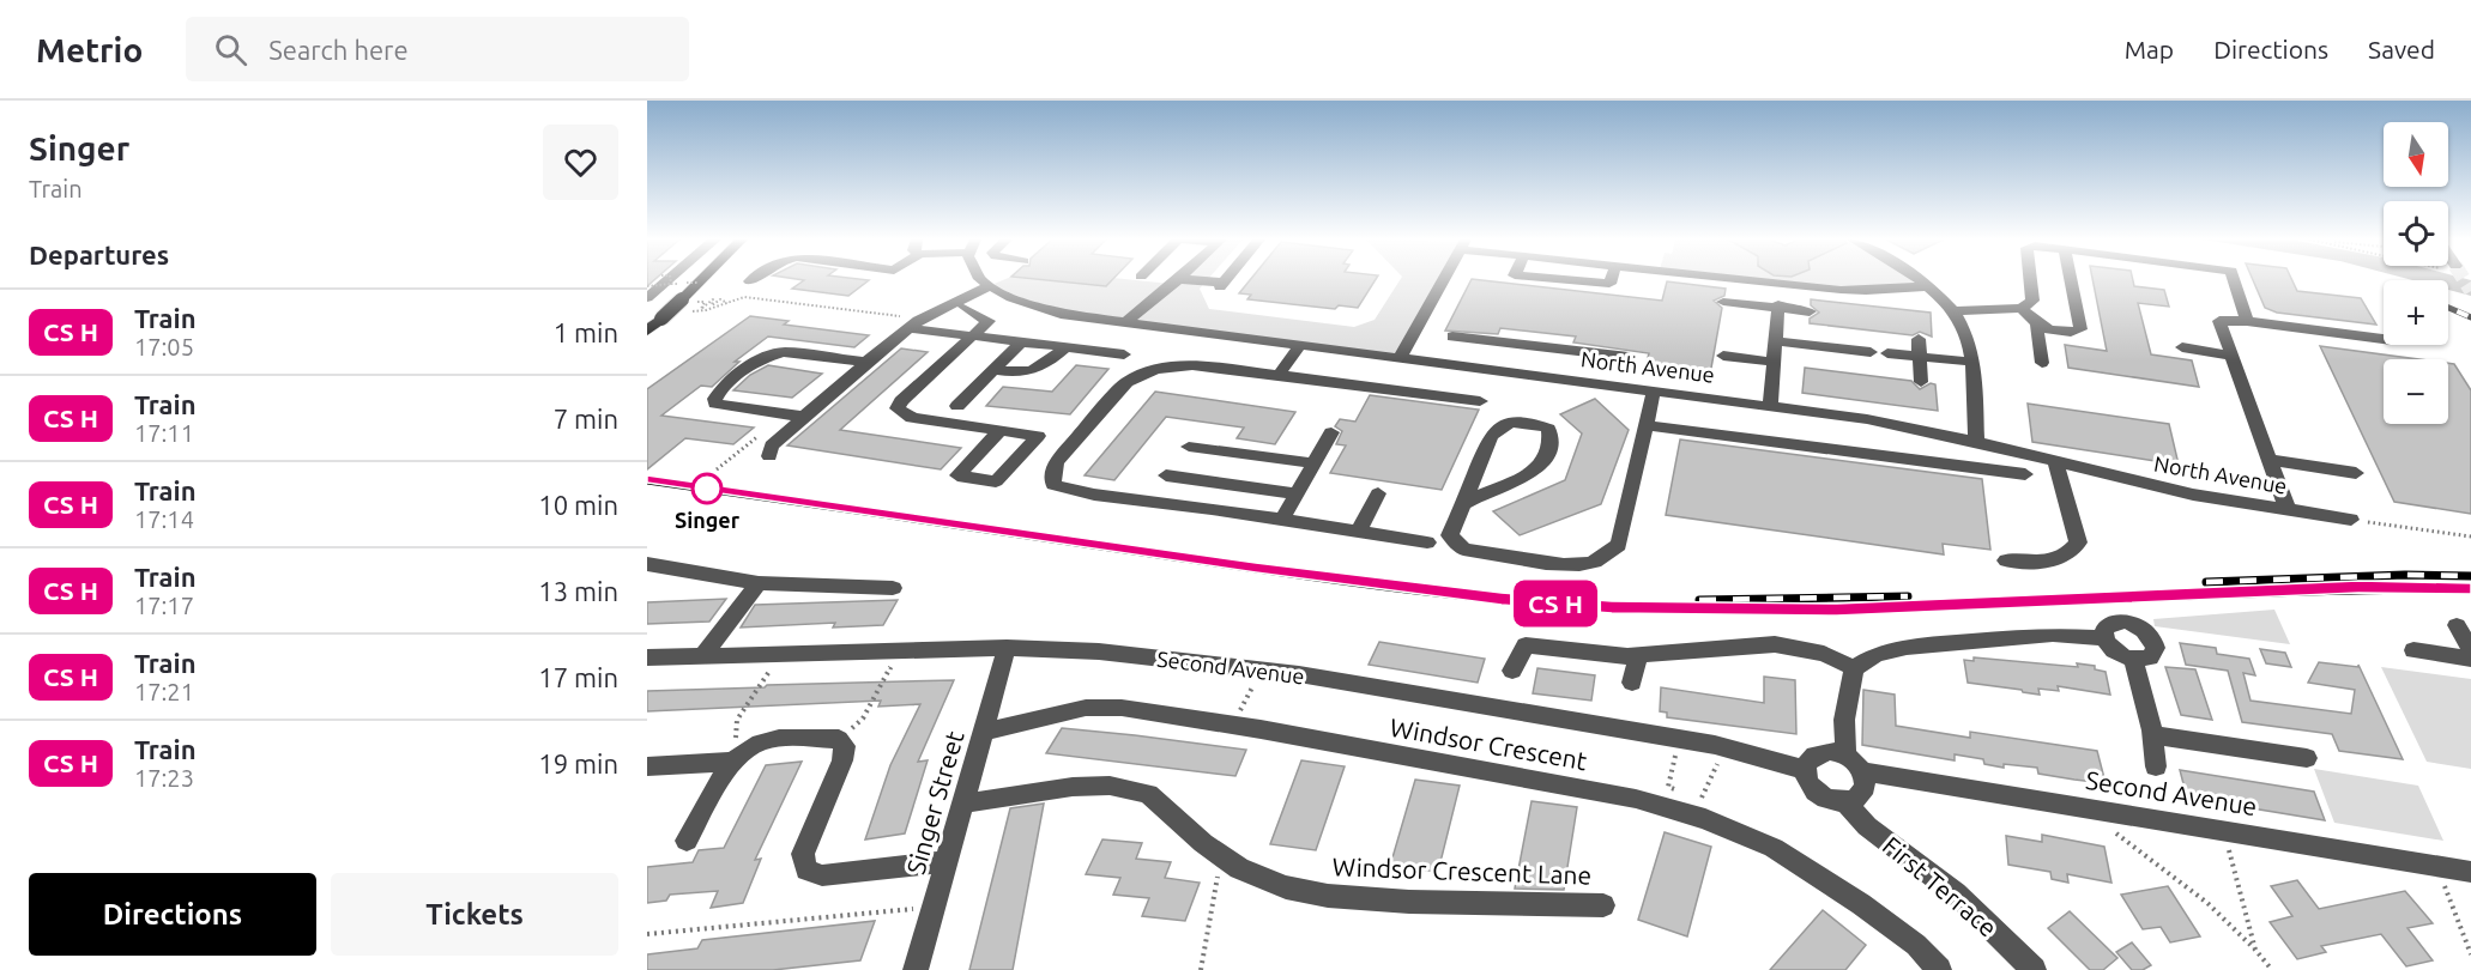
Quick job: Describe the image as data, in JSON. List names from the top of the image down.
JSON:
{
  "streets": {
    "street": [
      "North Avenue",
      "Second Avenue",
      "Windsor Crescent",
      "Singer Street",
      "Windsor Crescent Lane",
      "First Terrace"
    ]
  },
  "crossings": [
    ["Second Avenue", "Singer Street"],
    ["Second Avenue", "First Terrace"],
    ["Windsor Crescent", "Singer Street"],
    ["Singer Street", "Windsor Crescent Lane"]
  ],
  "places": ["Singer"],
  "north": "bottom",
  "page": {
    "header": "Metrio",
    "search": "Search here",
    "nav": ["Map", "Directions", "Saved"],
    "heading": [
      ["Singer", "Train"],
      "Departures"
    ],
    "on_map": "CS H",
    "map_buttons": ["+", "−"],
    "list": [
      {
        "mark": "CS H",
        "name": "Train",
        "note": "17:05",
        "value": "1 min"
      },
      {
        "mark": "CS H",
        "name": "Train",
        "note": "17:11",
        "value": "7 min"
      },
      {
        "mark": "CS H",
        "name": "Train",
        "note": "17:14",
        "value": "10 min"
      },
      {
        "mark": "CS H",
        "name": "Train",
        "note": "17:17",
        "value": "13 min"
      },
      {
        "mark": "CS H",
        "name": "Train",
        "note": "17:21",
        "value": "17 min"
      },
      {
        "mark": "CS H",
        "name": "Train",
        "note": "17:23",
        "value": "19 min"
      }
    ],
    "buttons": ["Directions", "Tickets"]
  }
}
